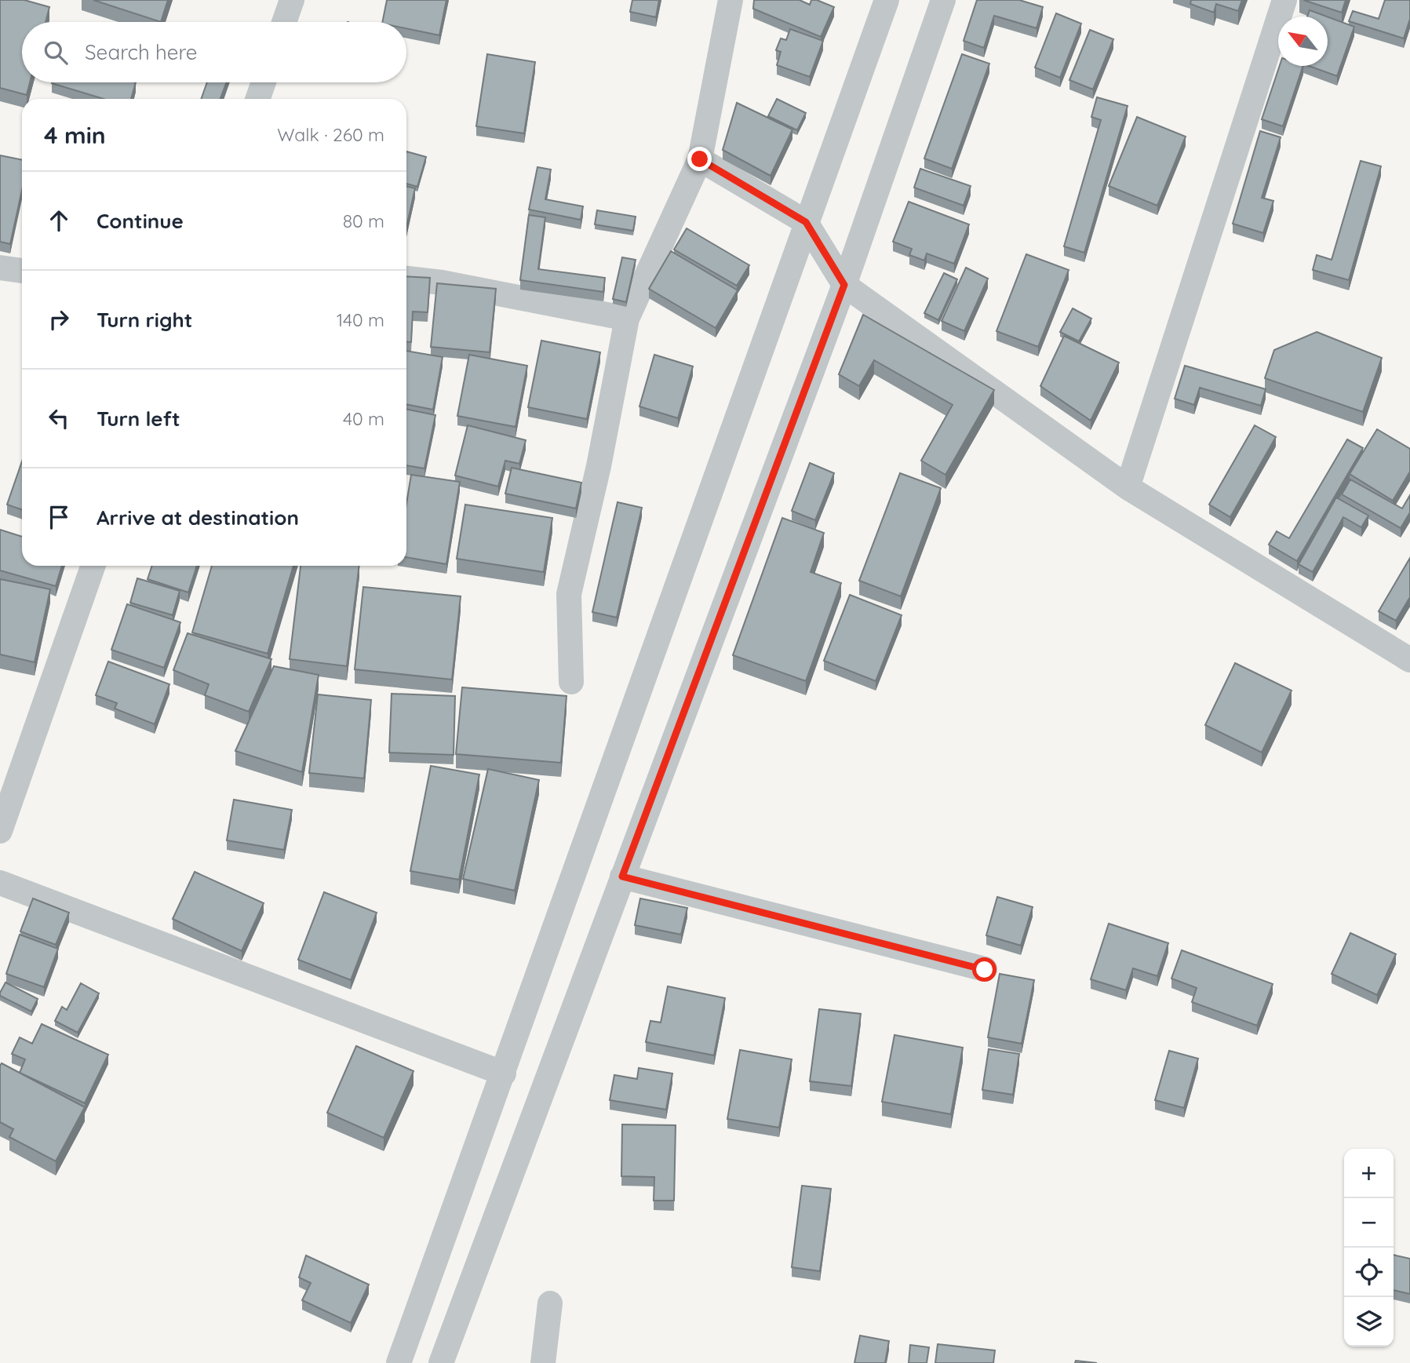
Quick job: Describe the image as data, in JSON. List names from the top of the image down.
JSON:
{
  "north": "top left",
  "page": {
    "search": "Search here",
    "heading": ["4 min", "Walk · 260 m"],
    "list": [
      ["Continue", "80 m"],
      ["Turn right", "140 m"],
      ["Turn left", "40 m"],
      "Arrive at destination"
    ],
    "map_buttons": ["+", "−"]
  }
}
